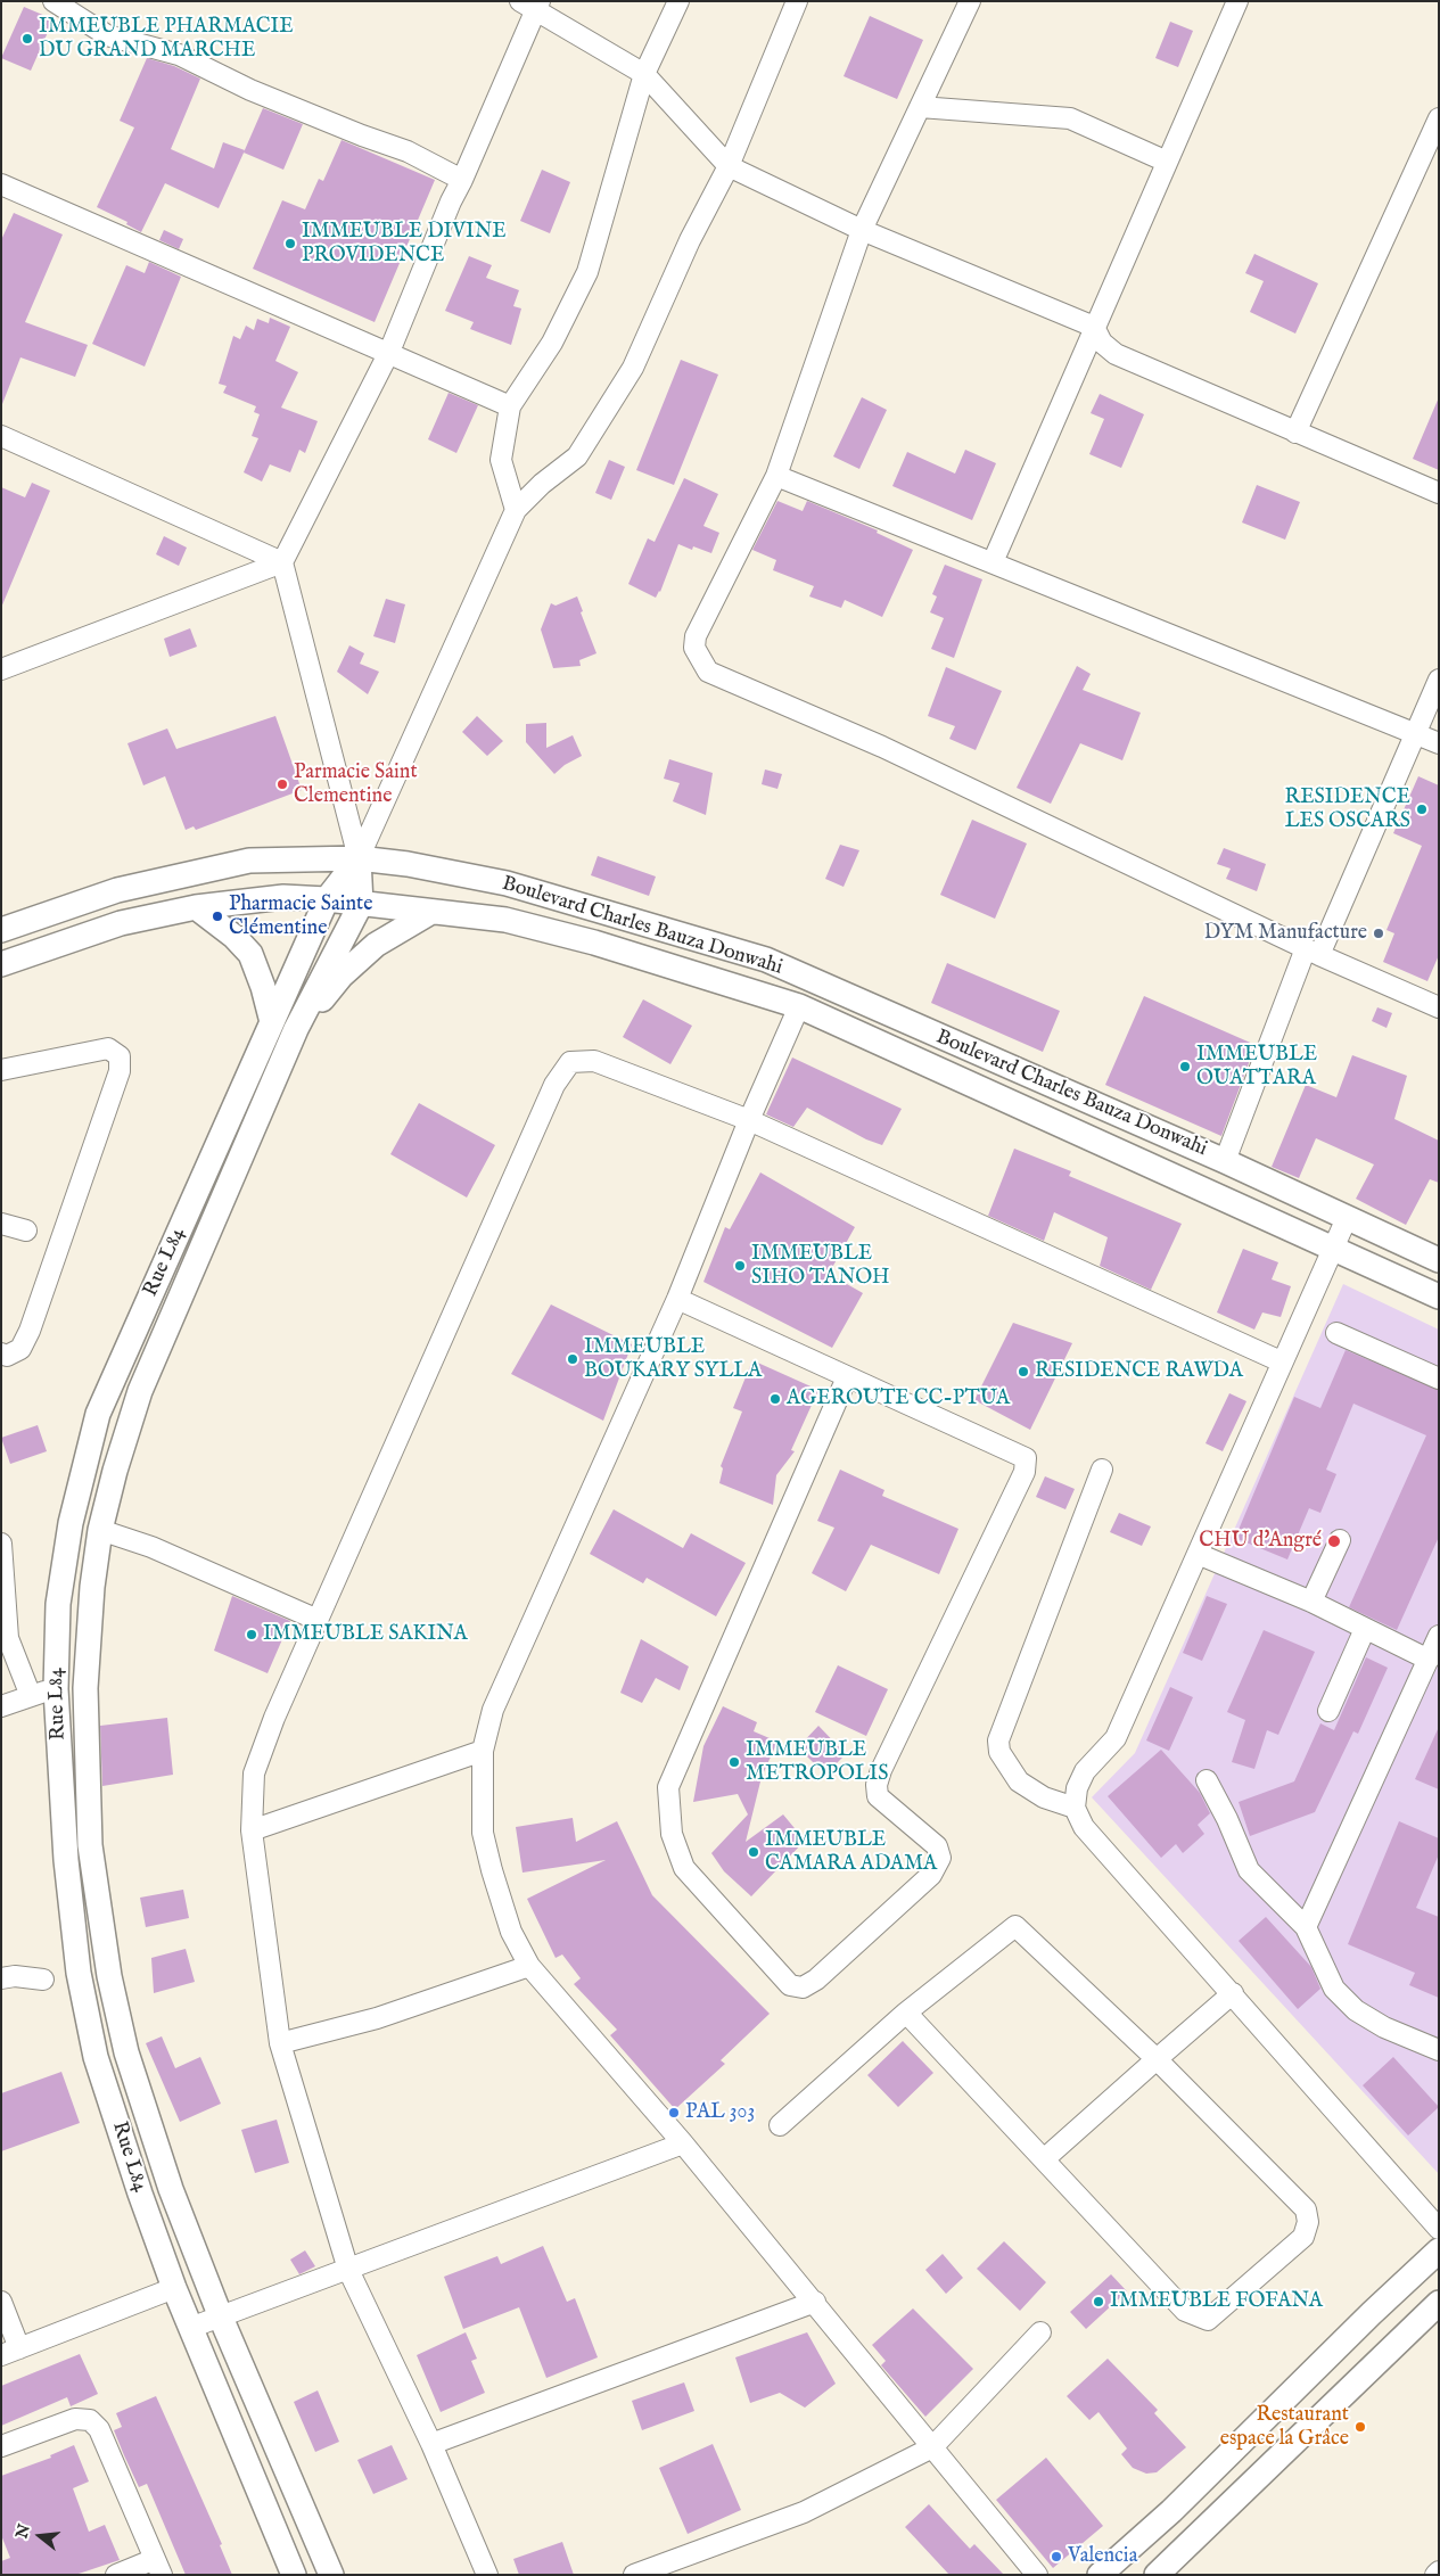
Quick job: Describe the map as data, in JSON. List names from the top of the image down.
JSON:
{
  "streets": {
    "main road": ["Boulevard Charles Bauza Donwahi", "Rue L84"]
  },
  "crossings": [
    ["Boulevard Charles Bauza Donwahi", "Rue L84"]
  ],
  "places": [
    "IMMEUBLE PHARMACIE DU GRAND MARCHE",
    "IMMEUBLE DIVINE PROVIDENCE",
    "Parmacie Saint Clementine",
    "RESIDENCE LES OSCARS",
    "Pharmacie Sainte Clémentine",
    "DYM Manufacture",
    "IMMEUBLE OUATTARA",
    "IMMEUBLE SIHO TANOH",
    "IMMEUBLE BOUKARY SYLLA",
    "RESIDENCE RAWDA",
    "AGEROUTE CC-PTUA",
    "CHU d'Angré",
    "IMMEUBLE SAKINA",
    "IMMEUBLE METROPOLIS",
    "IMMEUBLE CAMARA ADAMA",
    "PAL 303",
    "IMMEUBLE FOFANA",
    "Restaurant espace la Grâce",
    "Valencia"
  ],
  "north": "left"
}
